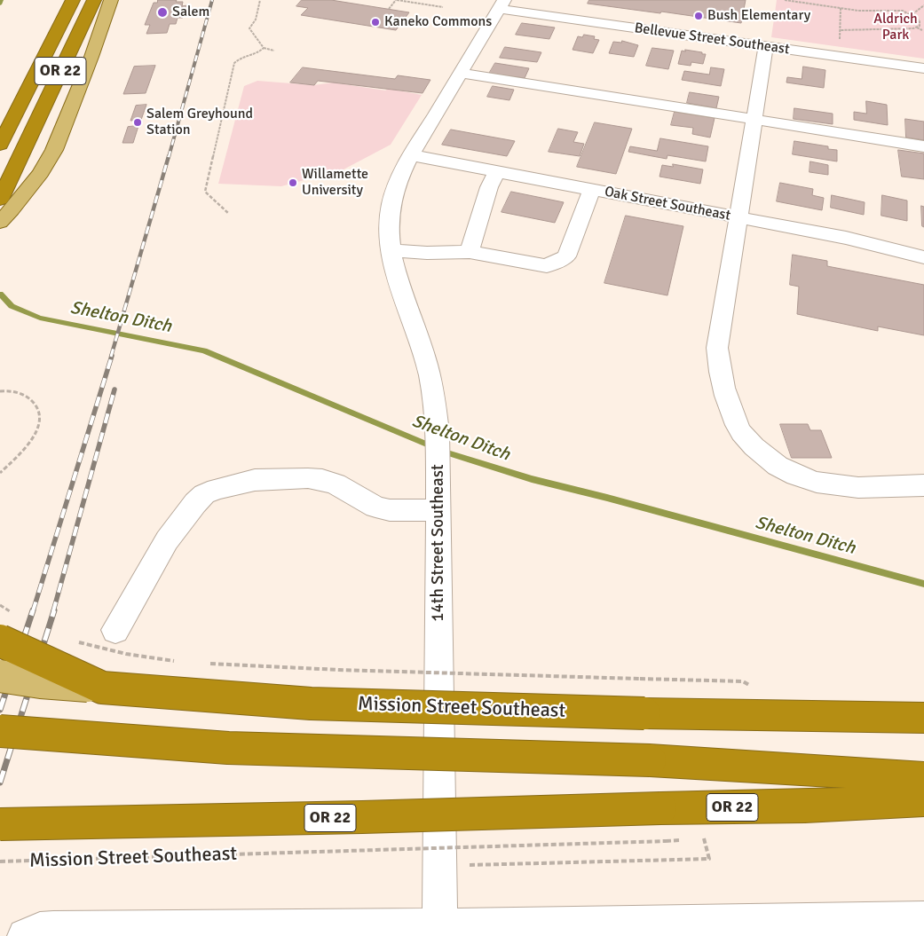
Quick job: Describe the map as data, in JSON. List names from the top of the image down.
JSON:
{
  "streets": {
    "highway": ["OR 22", "Mission Street Southeast"],
    "street": ["Bellevue Street Southeast", "Oak Street Southeast", "14th Street Southeast"]
  },
  "crossings": [
    ["Bellevue Street Southeast", "14th Street Southeast"],
    ["Oak Street Southeast", "14th Street Southeast"]
  ],
  "water": ["Shelton Ditch"],
  "parks": ["Aldrich Park"],
  "places": [
    "Salem",
    "Bush Elementary",
    "Kaneko Commons",
    "Salem Greyhound Station",
    "Willamette University"
  ]
}
